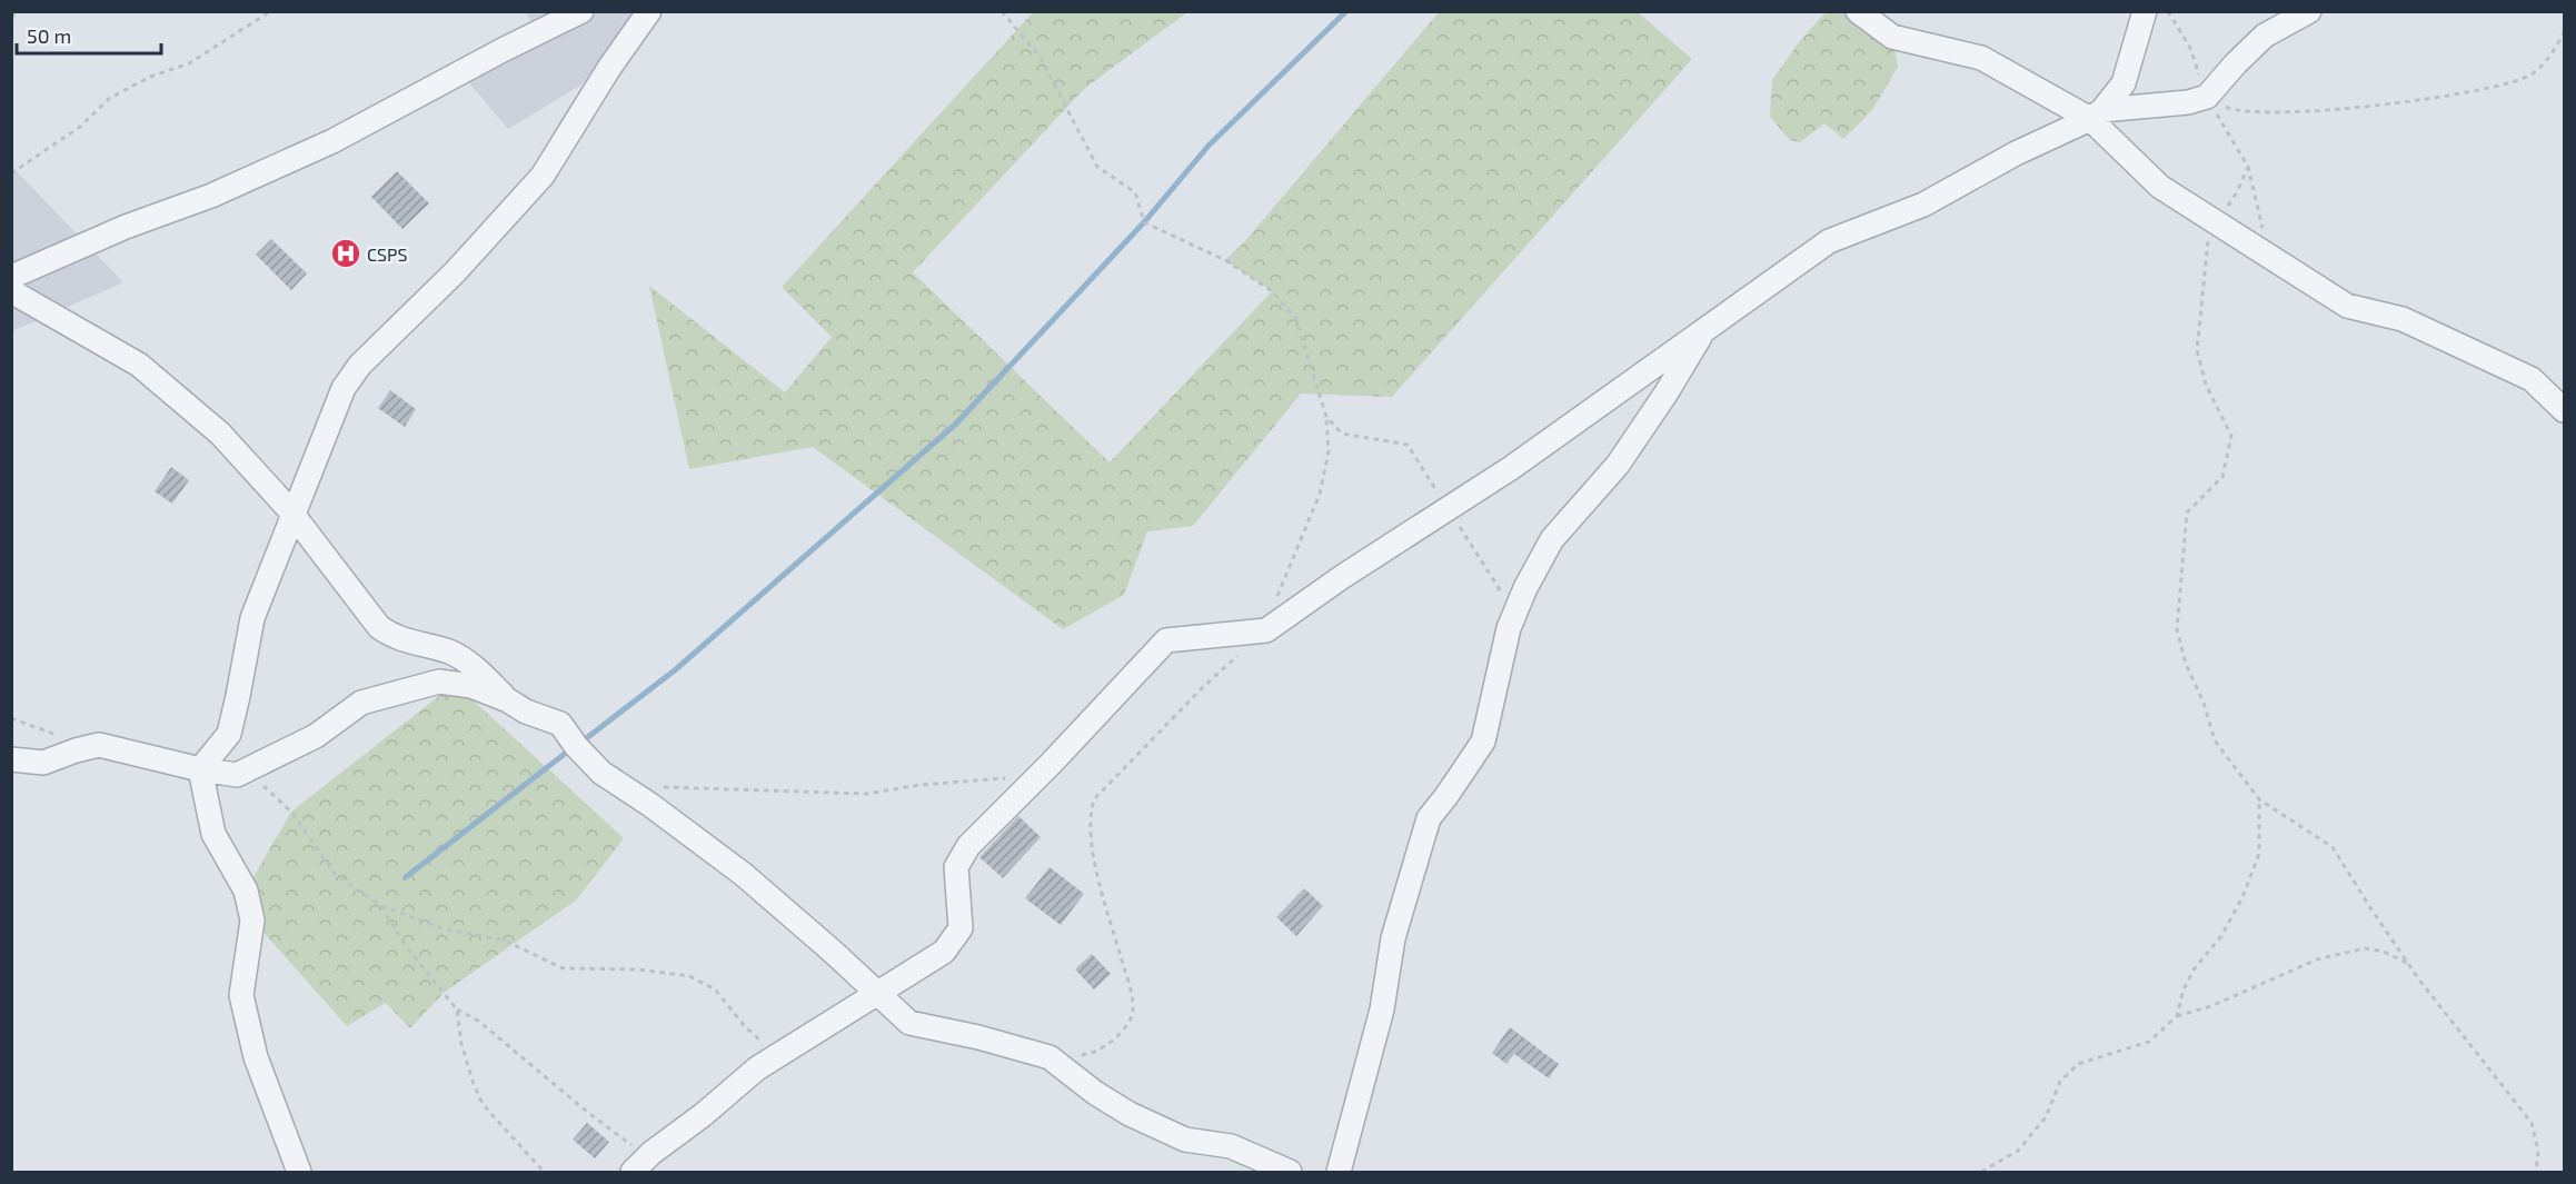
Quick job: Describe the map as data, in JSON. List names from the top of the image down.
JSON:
{
  "places": {
    "hospital": ["CSPS"]
  },
  "scale_bar": "50 m"
}
